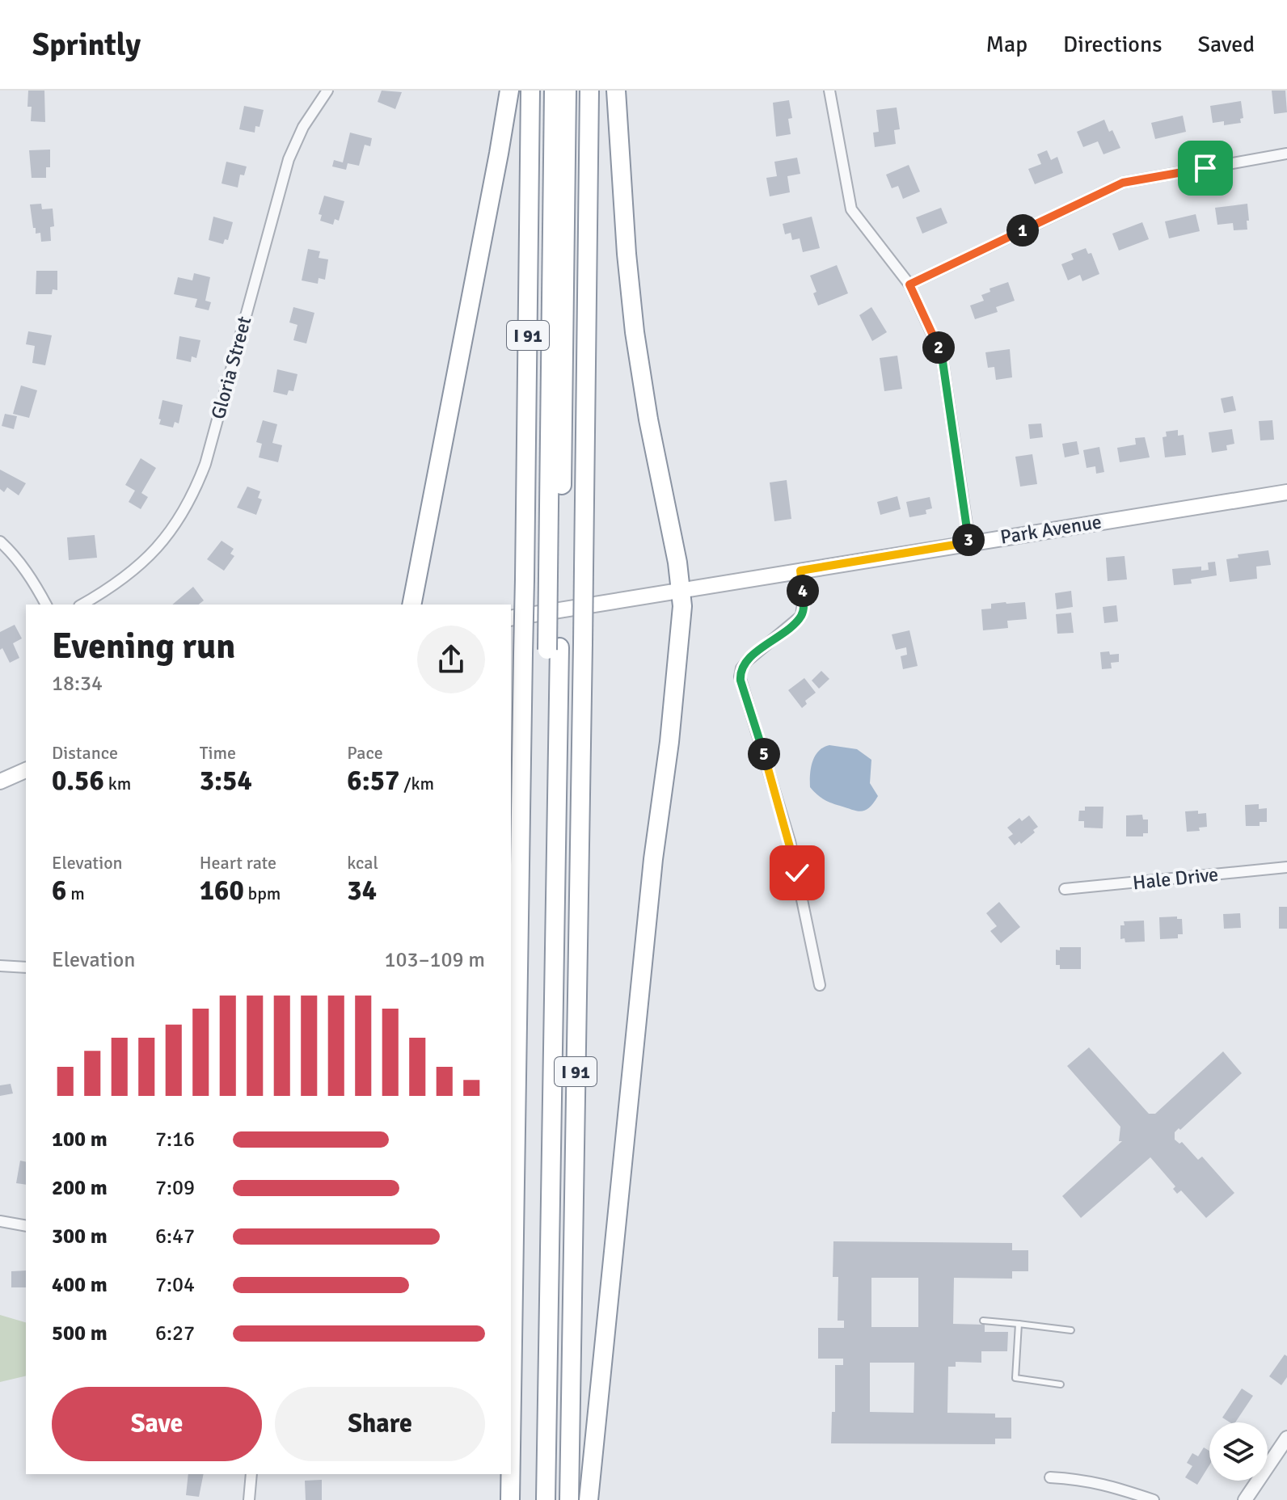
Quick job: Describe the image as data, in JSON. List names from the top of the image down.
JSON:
{
  "streets": {
    "highway": ["I 91"],
    "main road": ["Park Avenue"],
    "street": ["Gloria Street", "Hale Drive"]
  },
  "page": {
    "header": "Sprintly",
    "nav": ["Map", "Directions", "Saved"],
    "pins": [
      "1",
      "2",
      "3",
      "4",
      "5"
    ],
    "heading": ["Evening run", "18:34"],
    "stats": [
      ["Distance", "0.56 km"],
      ["Time", "3:54"],
      ["Pace", "6:57 /km"],
      ["Elevation", "6 m"],
      ["Heart rate", "160 bpm"],
      ["kcal", "34"]
    ],
    "chart": ["Elevation", "103–109 m"],
    "list": [
      {
        "name": "100 m",
        "note": "7:16"
      },
      {
        "name": "200 m",
        "note": "7:09"
      },
      {
        "name": "300 m",
        "note": "6:47"
      },
      {
        "name": "400 m",
        "note": "7:04"
      },
      {
        "name": "500 m",
        "note": "6:27"
      }
    ],
    "buttons": ["Save", "Share"]
  }
}
